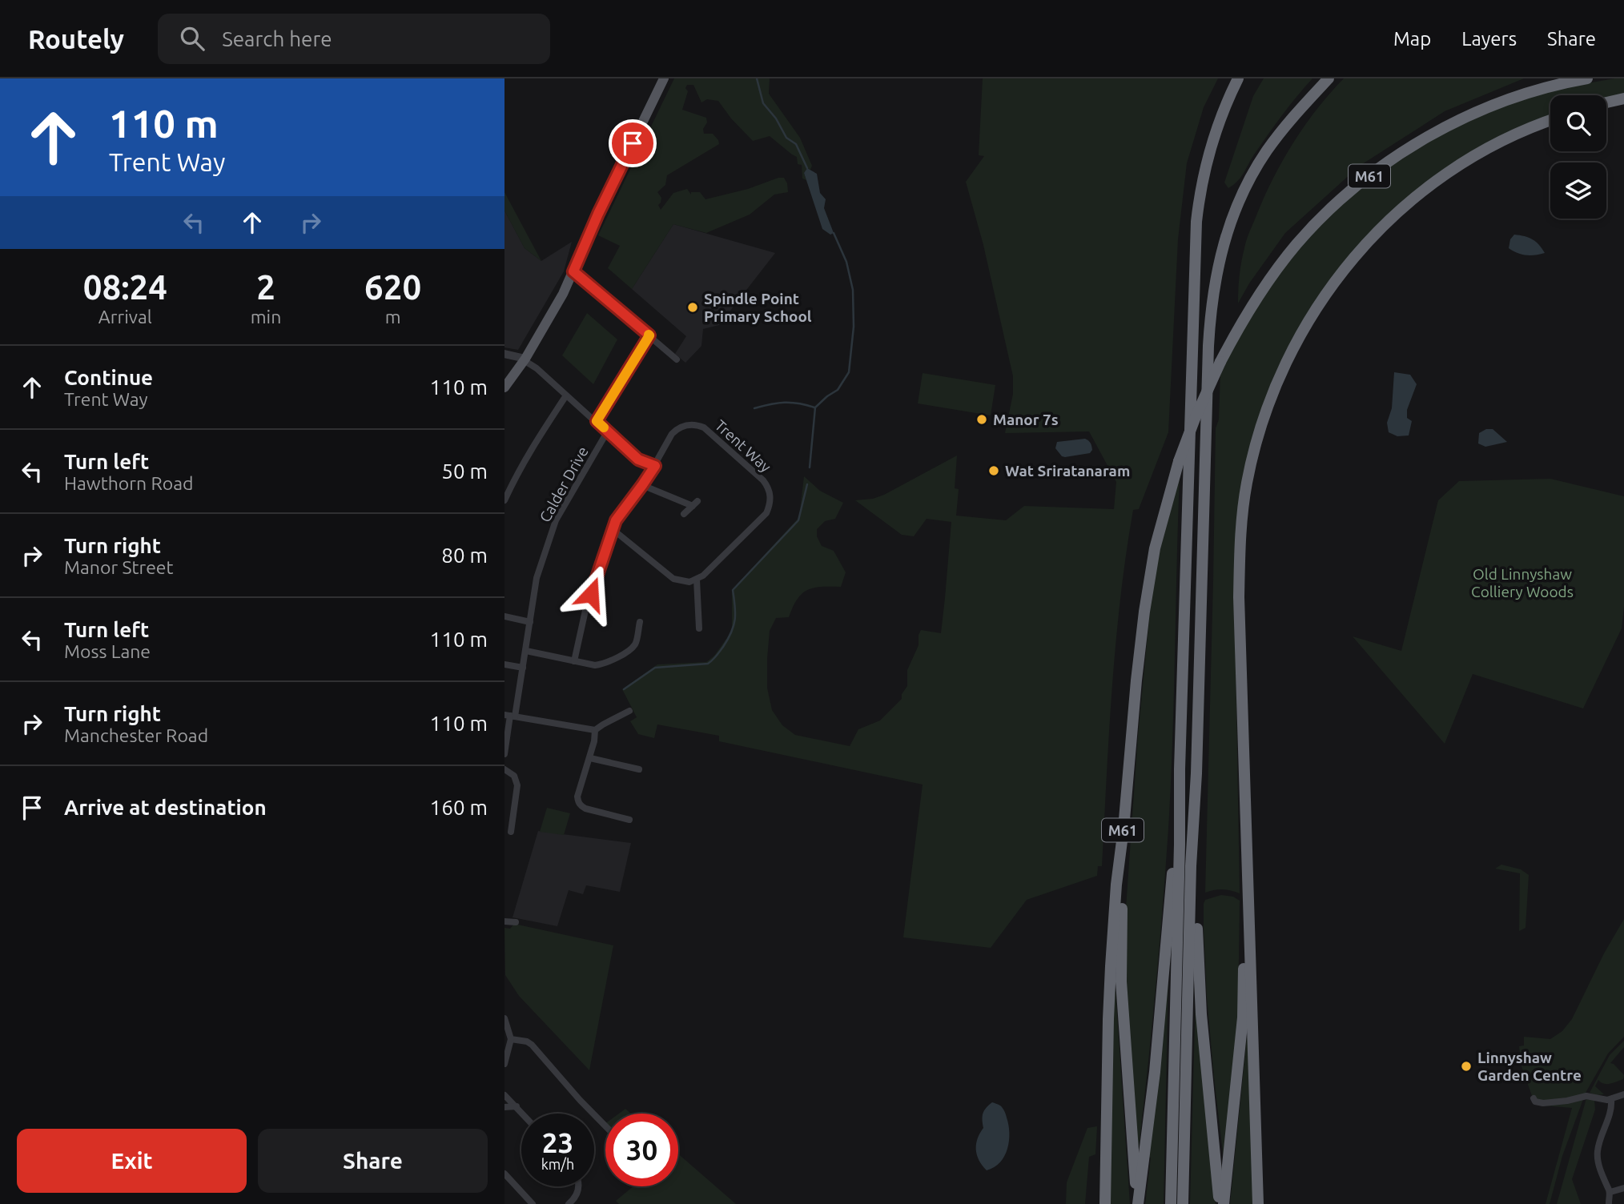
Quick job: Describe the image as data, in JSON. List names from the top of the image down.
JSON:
{
  "streets": {
    "highway": ["M61"],
    "street": ["Trent Way", "Calder Drive"]
  },
  "parks": ["Old Linnyshaw Colliery Woods"],
  "places": [
    "Spindle Point Primary School",
    "Manor 7s",
    "Wat Sriratanaram",
    "Linnyshaw Garden Centre"
  ],
  "page": {
    "header": "Routely",
    "search": "Search here",
    "nav": ["Map", "Layers", "Share"],
    "turn": ["110 m", "Trent Way"],
    "eta": [
      "08:24",
      "Arrival",
      "2",
      "min",
      "620",
      "m"
    ],
    "list": [
      {
        "name": "Continue",
        "note": "Trent Way",
        "value": "110 m"
      },
      {
        "name": "Turn left",
        "note": "Hawthorn Road",
        "value": "50 m"
      },
      {
        "name": "Turn right",
        "note": "Manor Street",
        "value": "80 m"
      },
      {
        "name": "Turn left",
        "note": "Moss Lane",
        "value": "110 m"
      },
      {
        "name": "Turn right",
        "note": "Manchester Road",
        "value": "110 m"
      },
      {
        "name": "Arrive at destination",
        "value": "160 m"
      }
    ],
    "speed": "23 km/h",
    "limit": "30",
    "buttons": ["Exit", "Share"]
  }
}
